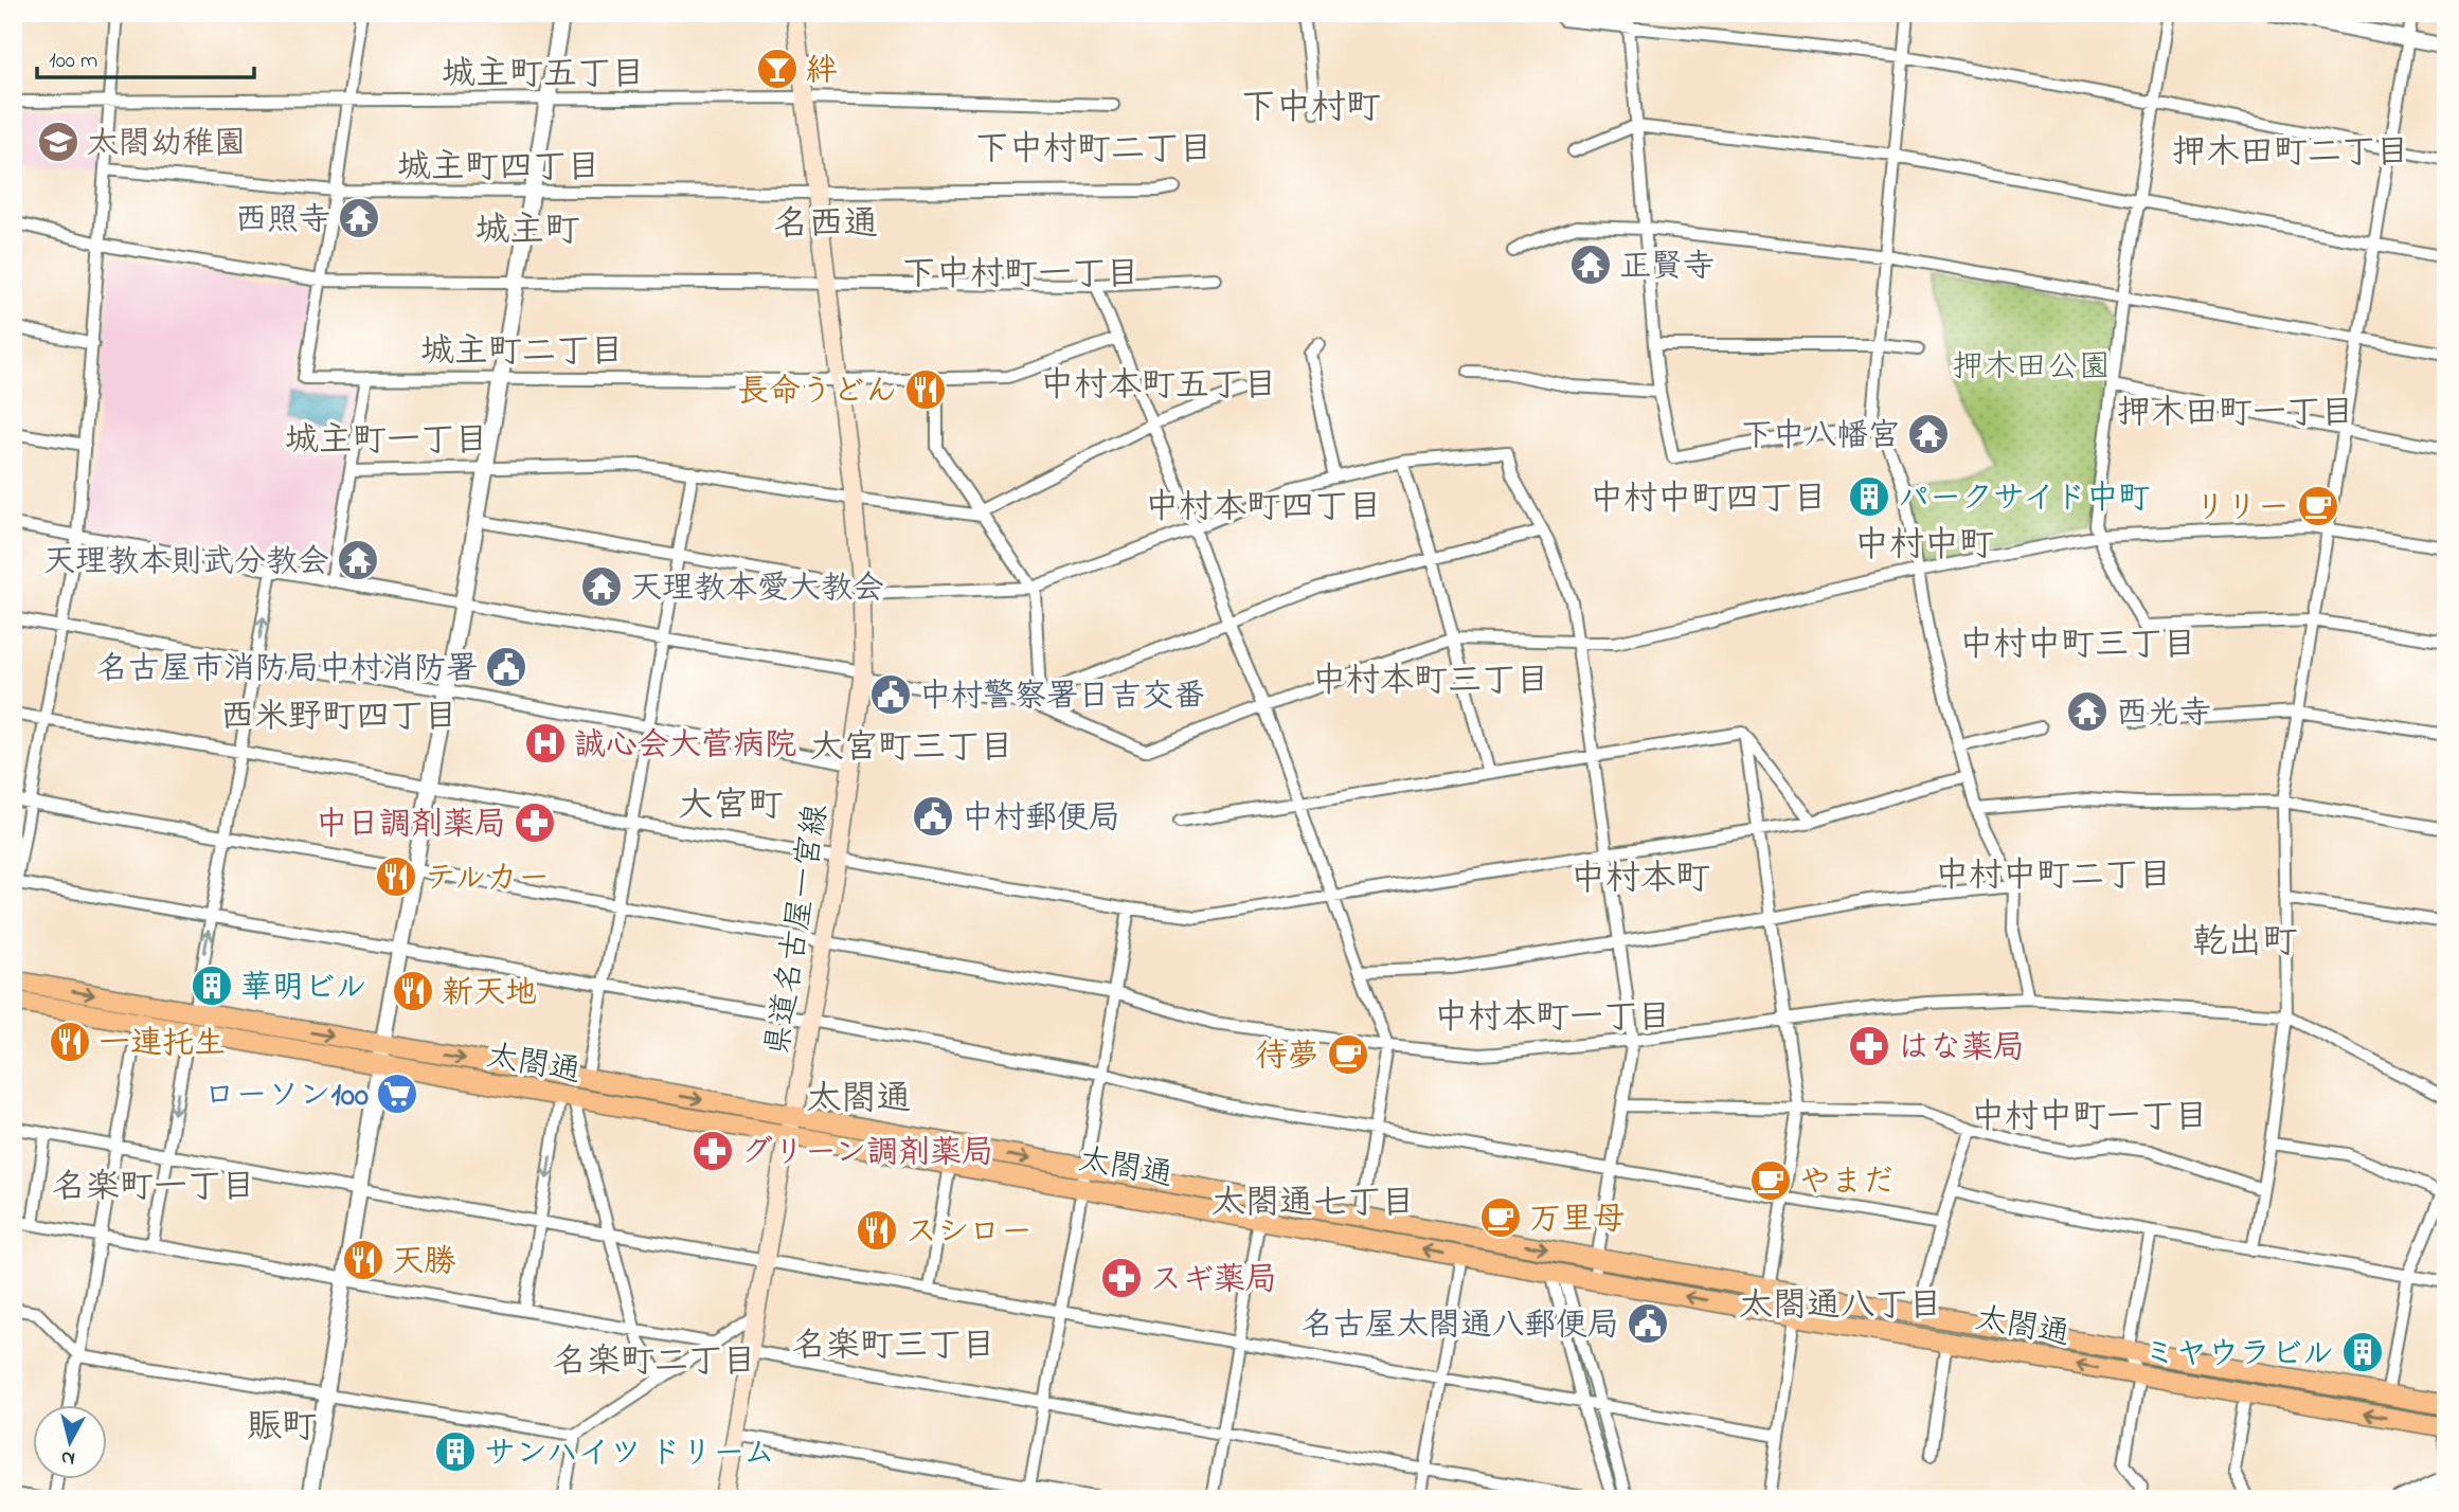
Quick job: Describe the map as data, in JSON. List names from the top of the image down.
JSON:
{
  "streets": {
    "main road": ["県道名古屋一宮線", "太閤通"]
  },
  "crossings": [
    ["県道名古屋一宮線", "太閤通"]
  ],
  "districts": [
    "城主町五丁目",
    "下中村町",
    "下中村町二丁目",
    "押木田町二丁目",
    "城主町四丁目",
    "名西通",
    "城主町",
    "下中村町一丁目",
    "城主町二丁目",
    "中村本町五丁目",
    "押木田町一丁目",
    "城主町一丁目",
    "中村中町四丁目",
    "中村本町四丁目",
    "中村中町",
    "中村中町三丁目",
    "中村本町三丁目",
    "西米野町四丁目",
    "大宮町三丁目",
    "大宮町",
    "中村中町二丁目",
    "中村本町",
    "乾出町",
    "中村本町一丁目",
    "太閤通",
    "中村中町一丁目",
    "名楽町一丁目",
    "太閤通七丁目",
    "太閤通八丁目",
    "名楽町三丁目",
    "名楽町二丁目",
    "賑町"
  ],
  "parks": ["押木田公園"],
  "places": {
    "bar": ["絆"],
    "school or university": ["太閤幼稚園"],
    "temple": [
      "西照寺",
      "正賢寺",
      "下中八幡宮",
      "天理教本則武分教会",
      "天理教本愛大教会",
      "西光寺"
    ],
    "restaurant": [
      "長命うどん",
      "テルカー",
      "新天地",
      "一連托生",
      "スシロー",
      "天勝"
    ],
    "building": [
      "パークサイド中町",
      "華明ビル",
      "ミヤウラビル",
      "サンハイツ ドリーム"
    ],
    "cafe": [
      "リリー",
      "待夢",
      "やまだ",
      "万里母"
    ],
    "public building": [
      "名古屋市消防局中村消防署",
      "中村警察署日吉交番",
      "中村郵便局",
      "名古屋太閤通八郵便局"
    ],
    "hospital": ["誠心会大菅病院"],
    "pharmacy": [
      "中日調剤薬局",
      "はな薬局",
      "グリーン調剤薬局",
      "スギ薬局"
    ],
    "supermarket": ["ローソン100"]
  },
  "scale_bar": "100 m",
  "north": "bottom"
}
